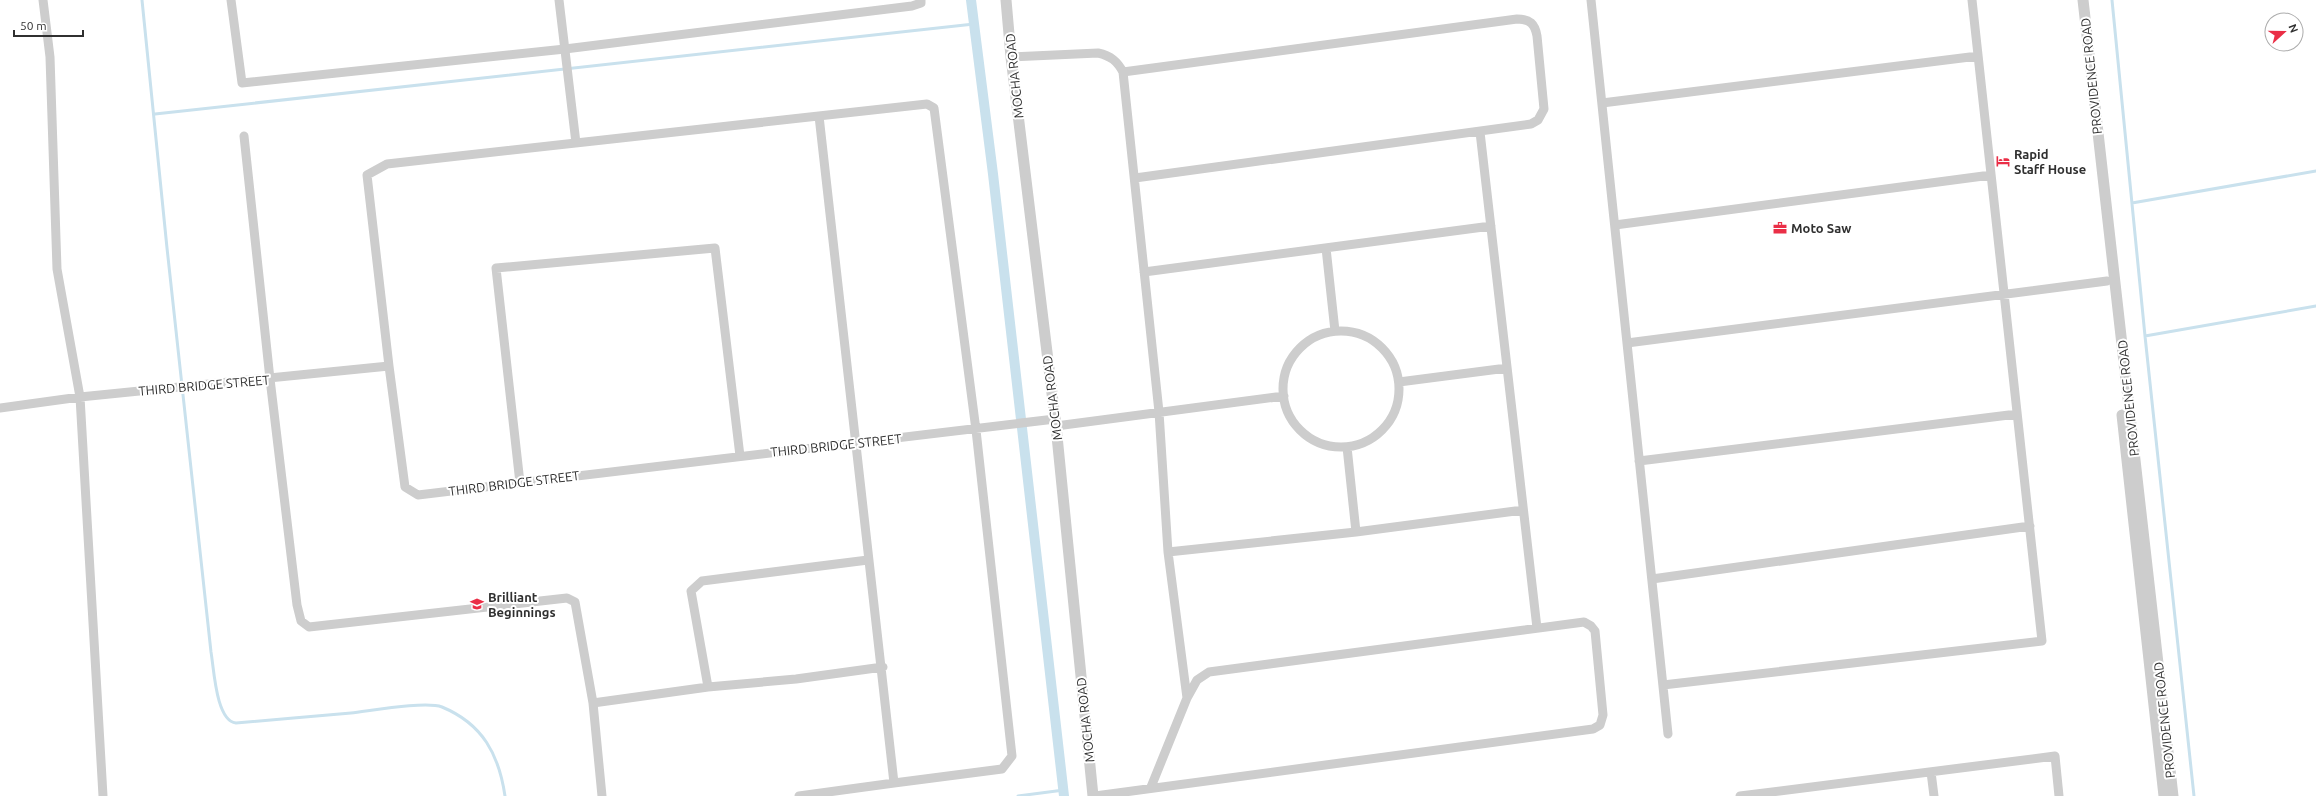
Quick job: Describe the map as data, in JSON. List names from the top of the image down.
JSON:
{
  "streets": {
    "street": ["MOCHA ROAD", "PROVIDENCE ROAD", "THIRD BRIDGE STREET"]
  },
  "crossings": [
    ["MOCHA ROAD", "THIRD BRIDGE STREET"]
  ],
  "places": {
    "hotel": ["Rapid Staff House"],
    "office": ["Moto Saw"],
    "school or university": ["Brilliant Beginnings"]
  },
  "scale_bar": "50 m",
  "north": "right"
}
